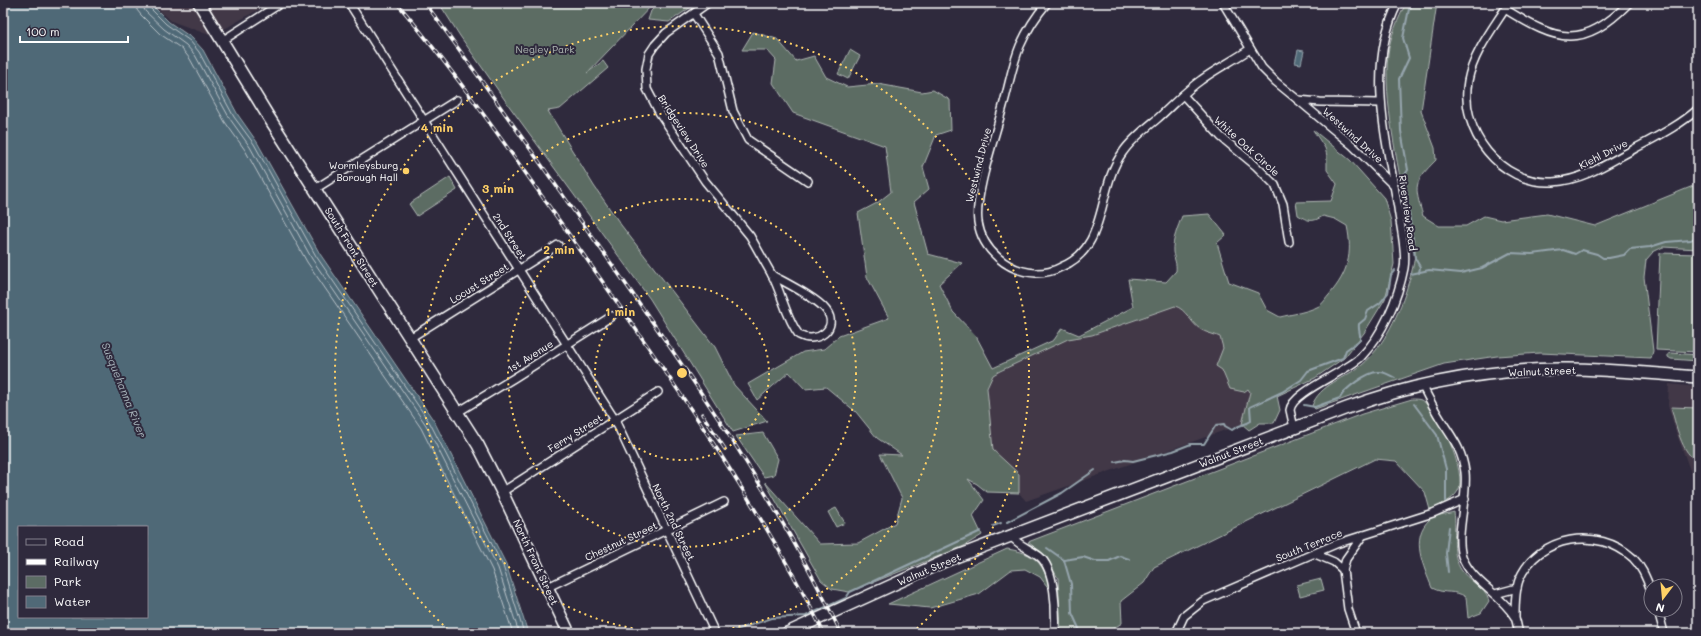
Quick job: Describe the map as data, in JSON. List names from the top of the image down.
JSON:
{
  "streets": {
    "main road": ["South Front Street", "Walnut Street", "North Front Street"],
    "street": [
      "Bridgeview Drive",
      "Westwind Drive",
      "White Oak Circle",
      "Kiehl Drive",
      "Riverview Road",
      "2nd Street",
      "Locust Street",
      "1st Avenue",
      "Ferry Street",
      "North 2nd Street",
      "Chestnut Street",
      "South Terrace"
    ]
  },
  "crossings": [
    ["Westwind Drive", "White Oak Circle"],
    ["Westwind Drive", "Riverview Road"],
    ["Riverview Road", "Walnut Street"],
    ["2nd Street", "Locust Street"],
    ["2nd Street", "1st Avenue"],
    ["2nd Street", "Ferry Street"],
    ["2nd Street", "North 2nd Street"],
    ["South Front Street", "Locust Street"],
    ["South Front Street", "1st Avenue"],
    ["South Front Street", "Ferry Street"],
    ["South Front Street", "North Front Street"],
    ["Ferry Street", "North 2nd Street"],
    ["Ferry Street", "North Front Street"],
    ["North 2nd Street", "Chestnut Street"],
    ["Chestnut Street", "North Front Street"]
  ],
  "water": ["Susquehanna River"],
  "parks": ["Negley Park"],
  "places": ["Wormleysburg Borough Hall"],
  "legend": [
    "Road",
    "Railway",
    "Park",
    "Water"
  ],
  "scale_bar": "100 m",
  "north": "bottom",
  "rings": [
    "4 min",
    "3 min",
    "2 min",
    "1 min"
  ]
}
